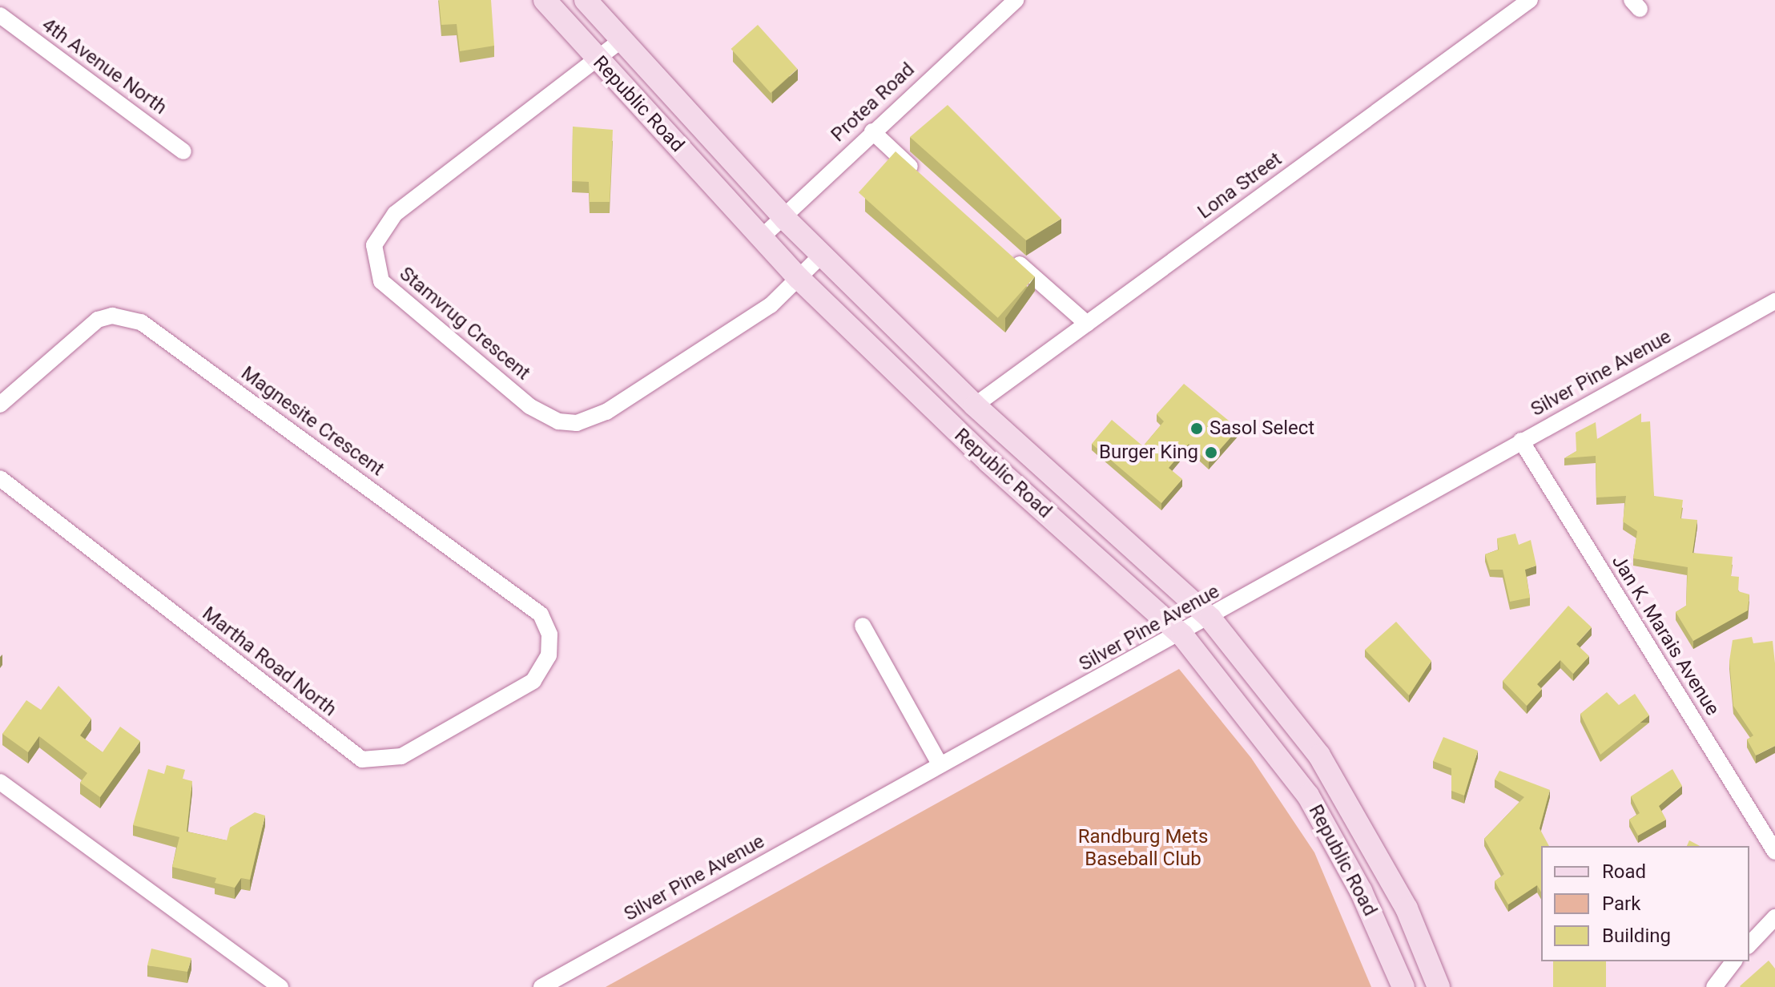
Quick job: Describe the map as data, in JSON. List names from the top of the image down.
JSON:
{
  "streets": {
    "main road": ["Republic Road"],
    "street": [
      "4th Avenue North",
      "Protea Road",
      "Lona Street",
      "Stamvrug Crescent",
      "Silver Pine Avenue",
      "Magnesite Crescent",
      "Jan K. Marais Avenue",
      "Martha Road North"
    ]
  },
  "crossings": [
    ["Protea Road", "Republic Road"],
    ["Republic Road", "Lona Street"],
    ["Republic Road", "Stamvrug Crescent"],
    ["Republic Road", "Silver Pine Avenue"],
    ["Silver Pine Avenue", "Jan K. Marais Avenue"],
    ["Magnesite Crescent", "Martha Road North"]
  ],
  "parks": ["Randburg Mets Baseball Club"],
  "places": ["Sasol Select", "Burger King"],
  "legend": ["Road", "Park", "Building"]
}
